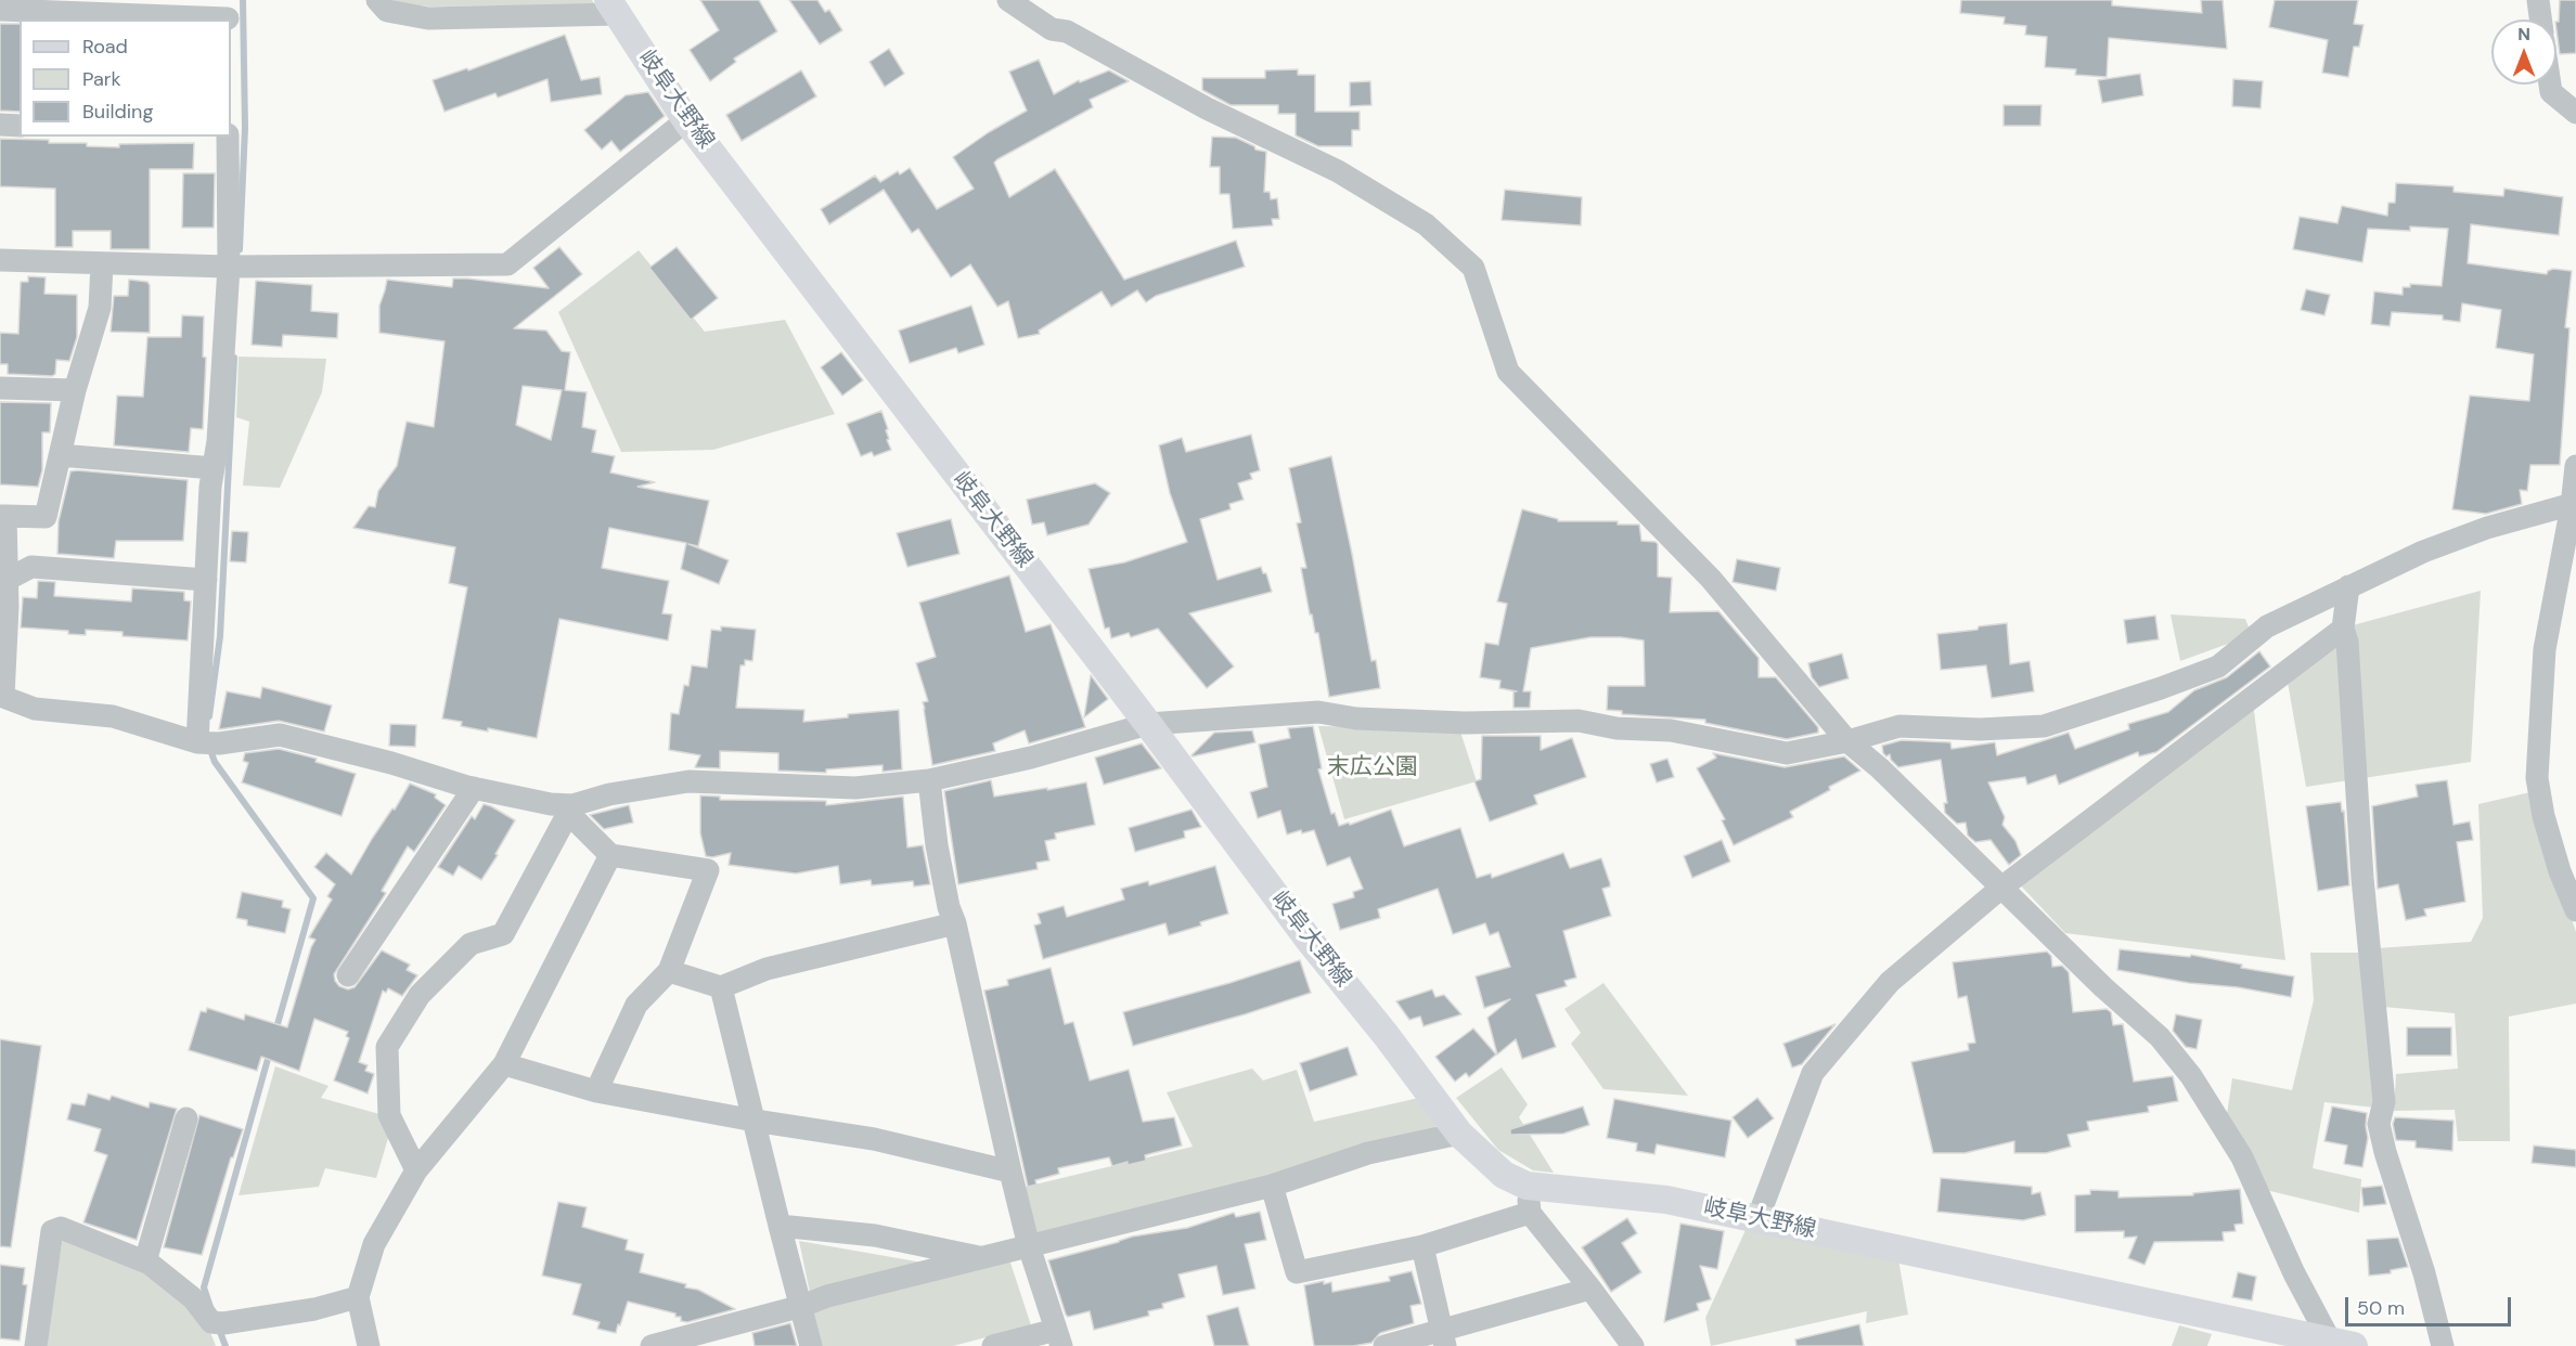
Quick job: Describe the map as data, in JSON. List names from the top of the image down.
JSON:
{
  "streets": {
    "main road": ["岐阜大野線"]
  },
  "parks": ["末広公園"],
  "legend": ["Road", "Park", "Building"],
  "scale_bar": "50 m",
  "north": "top"
}
